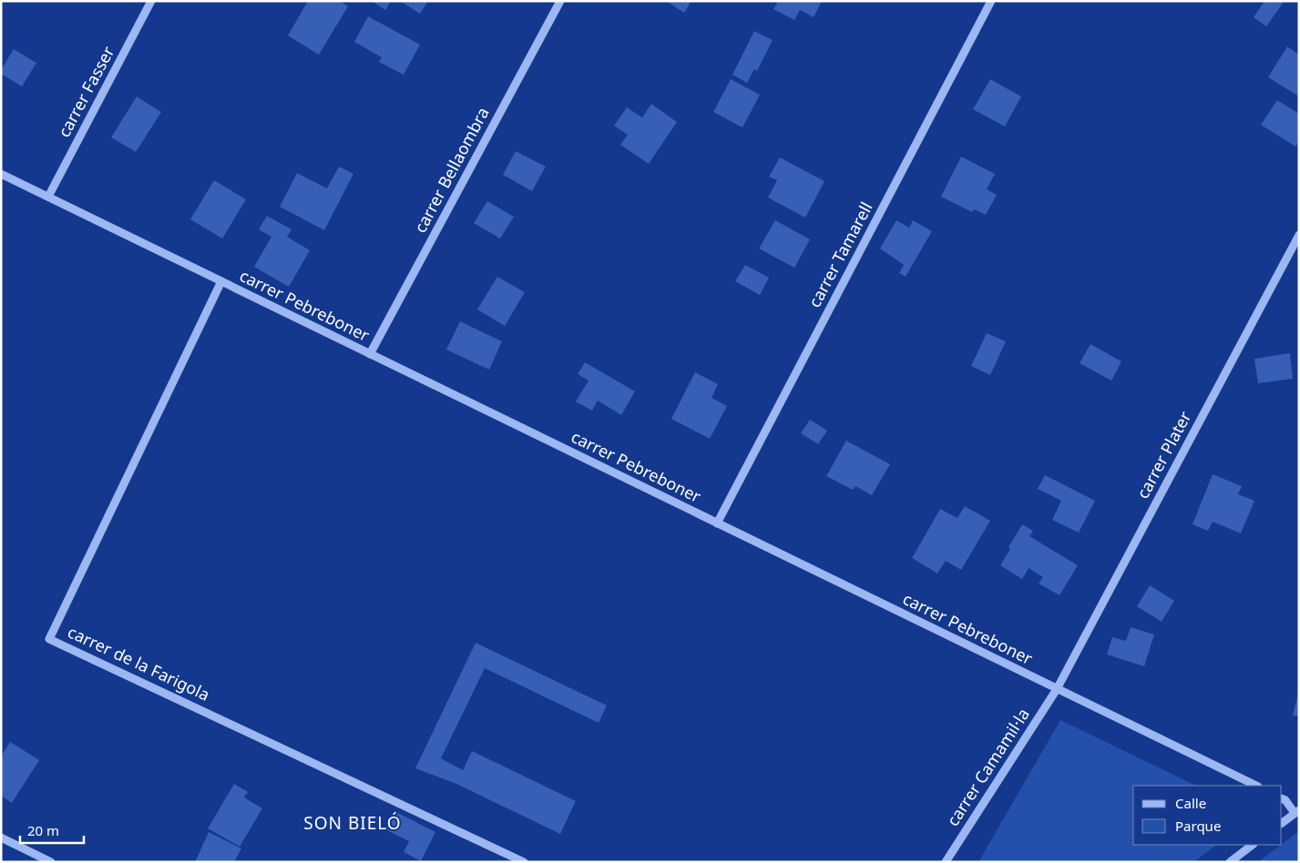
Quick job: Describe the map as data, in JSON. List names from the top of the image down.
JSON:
{
  "streets": {
    "street": [
      "carrer Fasser",
      "carrer Bellaombra",
      "carrer Tamarell",
      "carrer Pebreboner",
      "carrer Plater",
      "carrer de la Farigola",
      "carrer Camamil·la"
    ]
  },
  "crossings": [
    ["carrer Fasser", "carrer Pebreboner"],
    ["carrer Bellaombra", "carrer Pebreboner"],
    ["carrer Tamarell", "carrer Pebreboner"],
    ["carrer Pebreboner", "carrer Plater"],
    ["carrer Pebreboner", "carrer de la Farigola"],
    ["carrer Pebreboner", "carrer Camamil·la"],
    ["carrer Plater", "carrer Camamil·la"]
  ],
  "districts": ["SON BIELÓ"],
  "legend": ["Calle", "Parque"],
  "scale_bar": "20 m"
}
